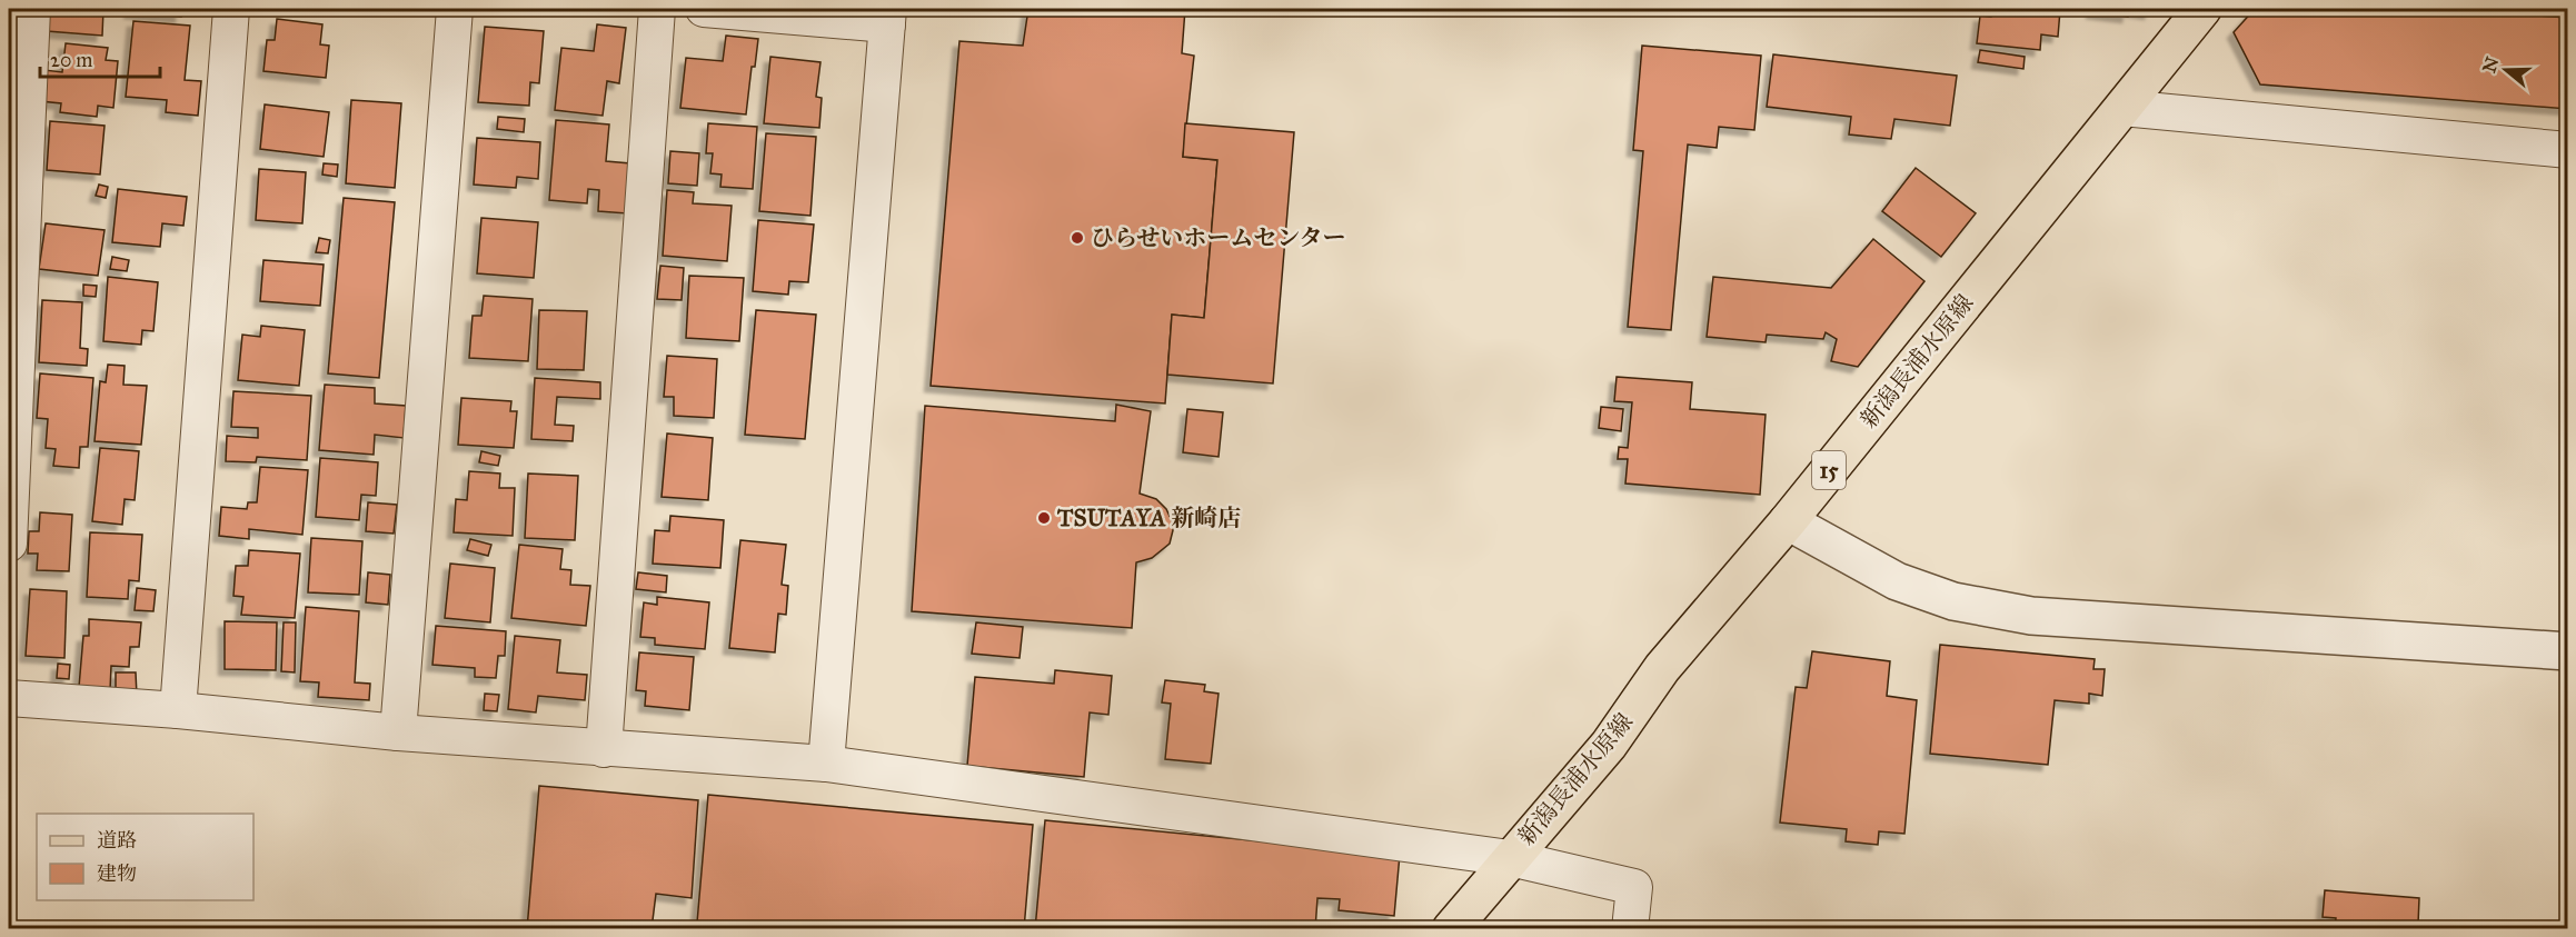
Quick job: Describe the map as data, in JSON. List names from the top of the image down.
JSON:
{
  "streets": {
    "main road": ["新潟長浦水原線", "15"]
  },
  "places": ["ひらせいホームセンター", "TSUTAYA 新崎店"],
  "legend": ["道路", "建物"],
  "scale_bar": "20 m",
  "north": "left"
}
